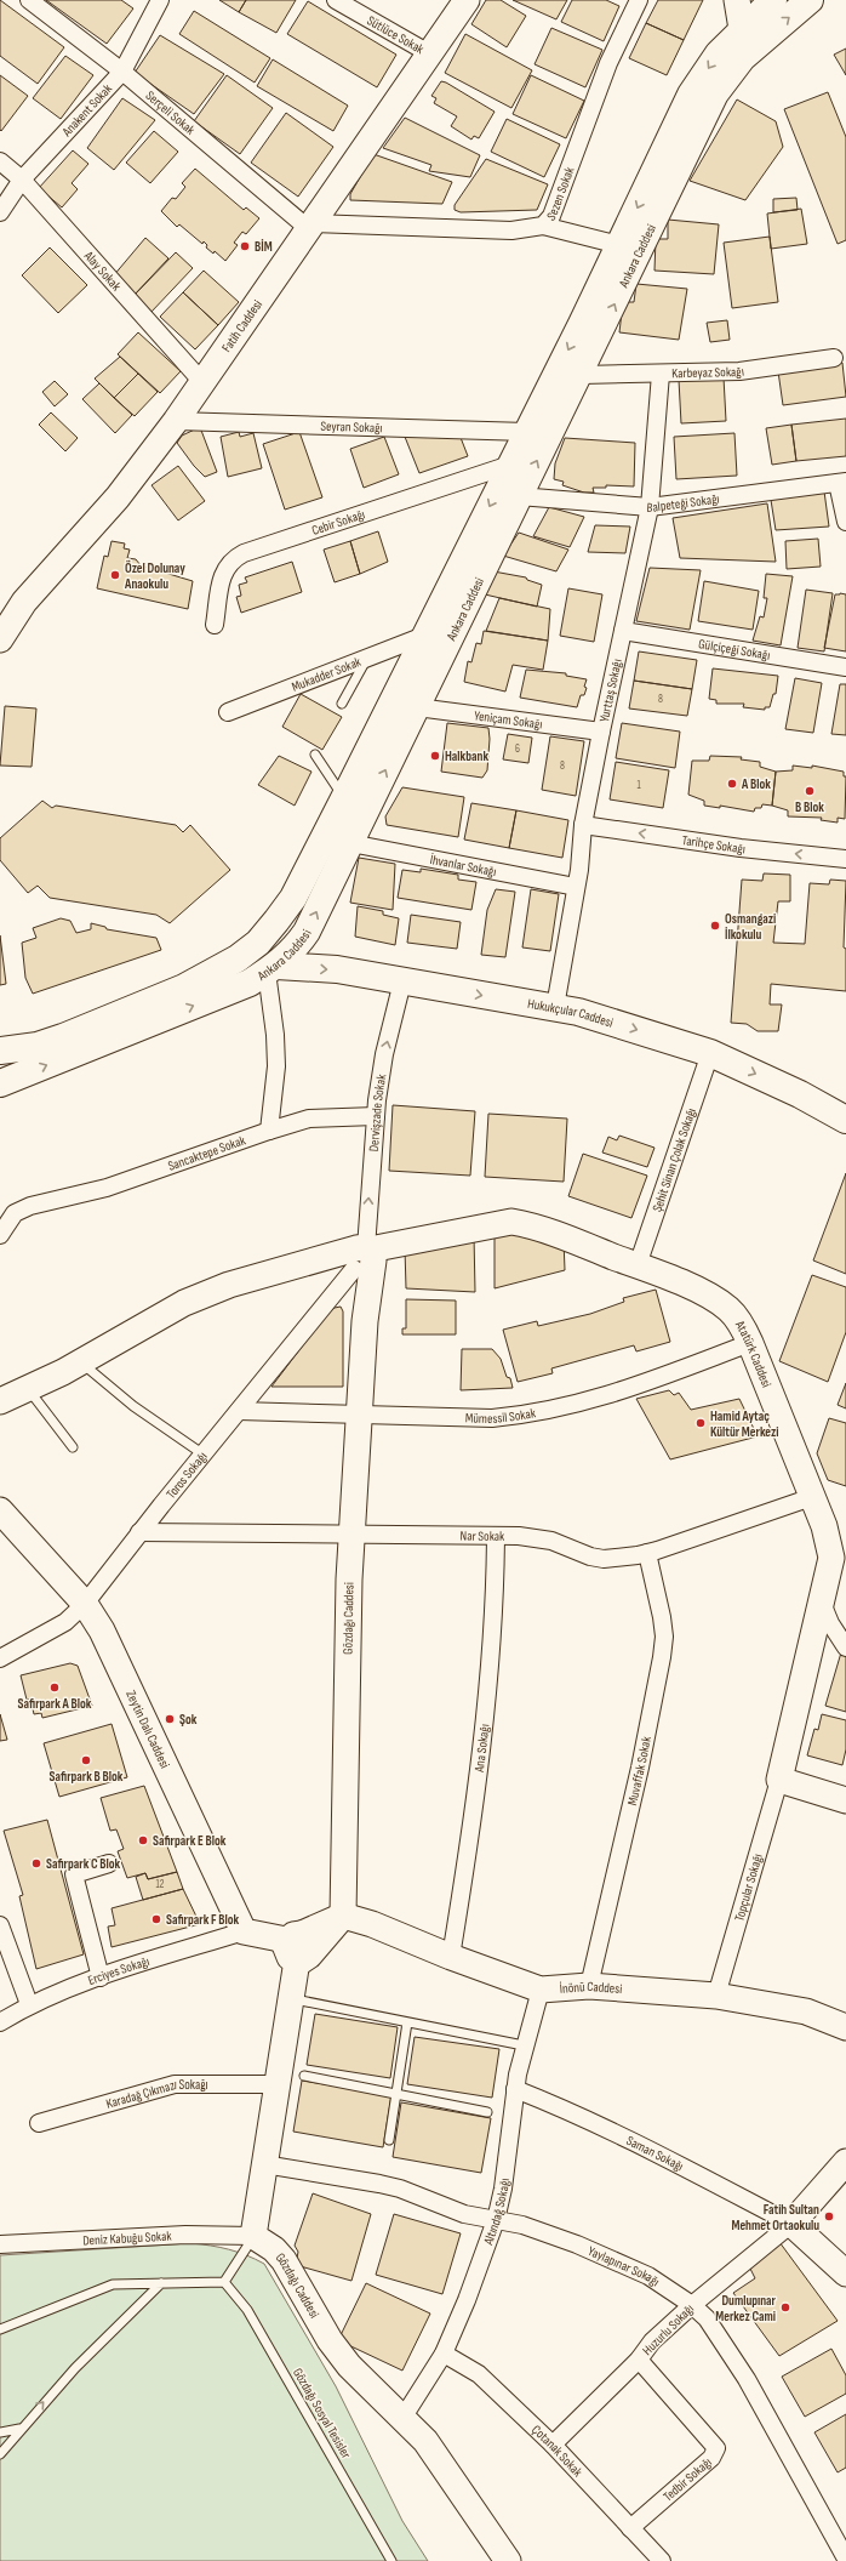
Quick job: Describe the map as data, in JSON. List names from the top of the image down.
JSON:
{
  "streets": {
    "main road": ["Ankara Caddesi", "Hukukçular Caddesi"],
    "street": [
      "Sütlüce Sokak",
      "Anakent Sokak",
      "Serçeli Sokak",
      "Sezen Sokak",
      "Alay Sokak",
      "Fatih Caddesi",
      "Karbeyaz Sokağı",
      "Seyran Sokağı",
      "Balpeteği Sokağı",
      "Cebir Sokağı",
      "Gülçiçeği Sokağı",
      "Mukadder Sokak",
      "Yurttaş Sokağı",
      "Yeniçam Sokağı",
      "Tarihçe Sokağı",
      "İhvanlar Sokağı",
      "Dervişzade Sokak",
      "Sancaktepe Sokak",
      "Şehit Sinan Çolak Sokağı",
      "Atatürk Caddesi",
      "Mümessil Sokak",
      "Toros Sokağı",
      "Nar Sokak",
      "Gözdağı Caddesi",
      "Zeytin Dalı Caddesi",
      "Ana Sokağı",
      "Muvaffak Sokak",
      "Topçular Sokağı",
      "Erciyes Sokağı",
      "İnönü Caddesi",
      "Karadağ Çıkmazı Sokağı",
      "Saman Sokağı",
      "Altındağ Sokağı",
      "Deniz Kabuğu Sokak",
      "Yaylapınar Sokağı",
      "Huzurlu Sokağı",
      "Çotanak Sokak",
      "Tedbir Sokağı"
    ],
    "lane": ["Gözdağı Sosyal Tesisler"]
  },
  "crossings": [
    ["Sütlüce Sokak", "Fatih Caddesi"],
    ["Anakent Sokak", "Serçeli Sokak"],
    ["Anakent Sokak", "Alay Sokak"],
    ["Serçeli Sokak", "Sezen Sokak"],
    ["Serçeli Sokak", "Fatih Caddesi"],
    ["Sezen Sokak", "Fatih Caddesi"],
    ["Ankara Caddesi", "Karbeyaz Sokağı"],
    ["Ankara Caddesi", "Seyran Sokağı"],
    ["Ankara Caddesi", "Balpeteği Sokağı"],
    ["Ankara Caddesi", "Cebir Sokağı"],
    ["Ankara Caddesi", "Mukadder Sokak"],
    ["Ankara Caddesi", "Yeniçam Sokağı"],
    ["Ankara Caddesi", "İhvanlar Sokağı"],
    ["Ankara Caddesi", "Hukukçular Caddesi"],
    ["Alay Sokak", "Fatih Caddesi"],
    ["Fatih Caddesi", "Seyran Sokağı"],
    ["Karbeyaz Sokağı", "Yurttaş Sokağı"],
    ["Balpeteği Sokağı", "Yurttaş Sokağı"],
    ["Gülçiçeği Sokağı", "Yurttaş Sokağı"],
    ["Yurttaş Sokağı", "Yeniçam Sokağı"],
    ["Yurttaş Sokağı", "Tarihçe Sokağı"],
    ["Yurttaş Sokağı", "İhvanlar Sokağı"],
    ["Yurttaş Sokağı", "Hukukçular Caddesi"],
    ["Hukukçular Caddesi", "Dervişzade Sokak"],
    ["Hukukçular Caddesi", "Şehit Sinan Çolak Sokağı"],
    ["Dervişzade Sokak", "Sancaktepe Sokak"],
    ["Dervişzade Sokak", "Atatürk Caddesi"],
    ["Dervişzade Sokak", "Toros Sokağı"],
    ["Dervişzade Sokak", "Gözdağı Caddesi"],
    ["Şehit Sinan Çolak Sokağı", "Atatürk Caddesi"],
    ["Atatürk Caddesi", "Mümessil Sokak"],
    ["Atatürk Caddesi", "Toros Sokağı"],
    ["Atatürk Caddesi", "Nar Sokak"],
    ["Atatürk Caddesi", "Gözdağı Caddesi"],
    ["Atatürk Caddesi", "Topçular Sokağı"],
    ["Mümessil Sokak", "Toros Sokağı"],
    ["Mümessil Sokak", "Gözdağı Caddesi"],
    ["Toros Sokağı", "Nar Sokak"],
    ["Toros Sokağı", "Gözdağı Caddesi"],
    ["Toros Sokağı", "Zeytin Dalı Caddesi"],
    ["Nar Sokak", "Gözdağı Caddesi"],
    ["Nar Sokak", "Ana Sokağı"],
    ["Nar Sokak", "Muvaffak Sokak"],
    ["Gözdağı Caddesi", "İnönü Caddesi"],
    ["Gözdağı Caddesi", "Altındağ Sokağı"],
    ["Gözdağı Caddesi", "Deniz Kabuğu Sokak"],
    ["Zeytin Dalı Caddesi", "Erciyes Sokağı"],
    ["Ana Sokağı", "İnönü Caddesi"],
    ["Muvaffak Sokak", "İnönü Caddesi"],
    ["Topçular Sokağı", "İnönü Caddesi"],
    ["İnönü Caddesi", "Altındağ Sokağı"],
    ["Saman Sokağı", "Altındağ Sokağı"],
    ["Saman Sokağı", "Huzurlu Sokağı"],
    ["Altındağ Sokağı", "Yaylapınar Sokağı"],
    ["Altındağ Sokağı", "Çotanak Sokak"],
    ["Yaylapınar Sokağı", "Huzurlu Sokağı"],
    ["Huzurlu Sokağı", "Çotanak Sokak"],
    ["Huzurlu Sokağı", "Tedbir Sokağı"],
    ["Çotanak Sokak", "Tedbir Sokağı"]
  ],
  "one_way": ["Tarihçe Sokağı", "Hukukçular Caddesi"],
  "places": [
    "BİM",
    "Özel Dolunay Anaokulu",
    "Halkbank",
    "A Blok",
    "B Blok",
    "Osmangazi İlkokulu",
    "Hamid Aytaç Kültür Merkezi",
    "Safirpark A Blok",
    "Şok",
    "Safirpark B Blok",
    "Safirpark E Blok",
    "Safirpark C Blok",
    "Safirpark F Blok",
    "Fatih Sultan Mehmet Ortaokulu",
    "Dumlupınar Merkez Cami"
  ],
  "house_numbers": [
    "8",
    "6",
    "8",
    "1",
    "12"
  ]
}
